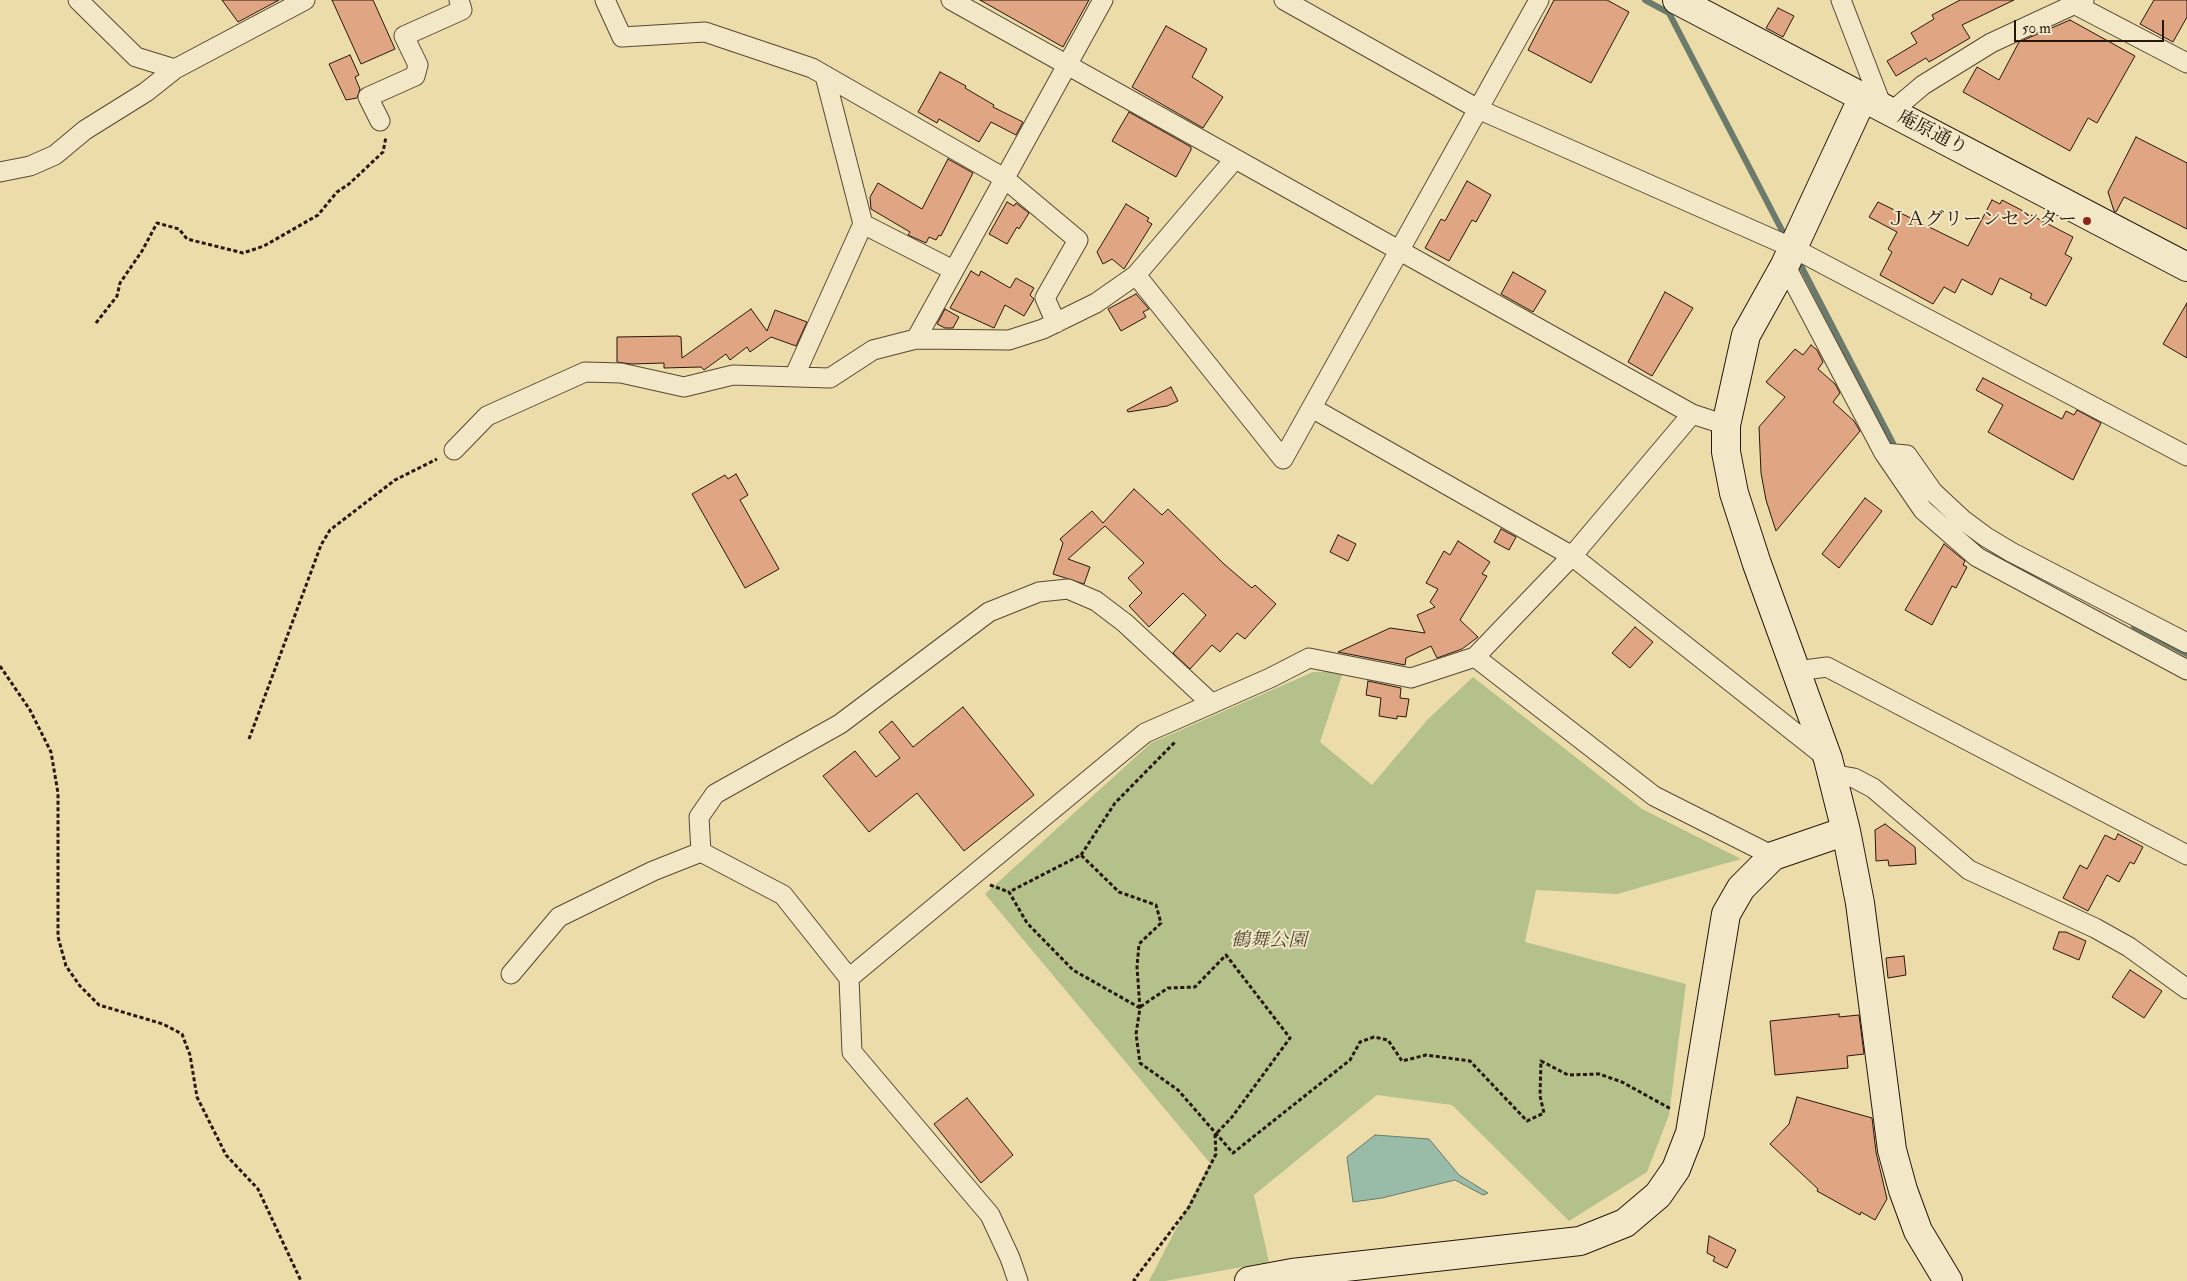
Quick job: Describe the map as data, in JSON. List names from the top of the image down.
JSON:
{
  "streets": {
    "street": ["庵原通り"]
  },
  "parks": ["鶴舞公園"],
  "places": ["ＪＡグリーンセンター"],
  "scale_bar": "50 m"
}
